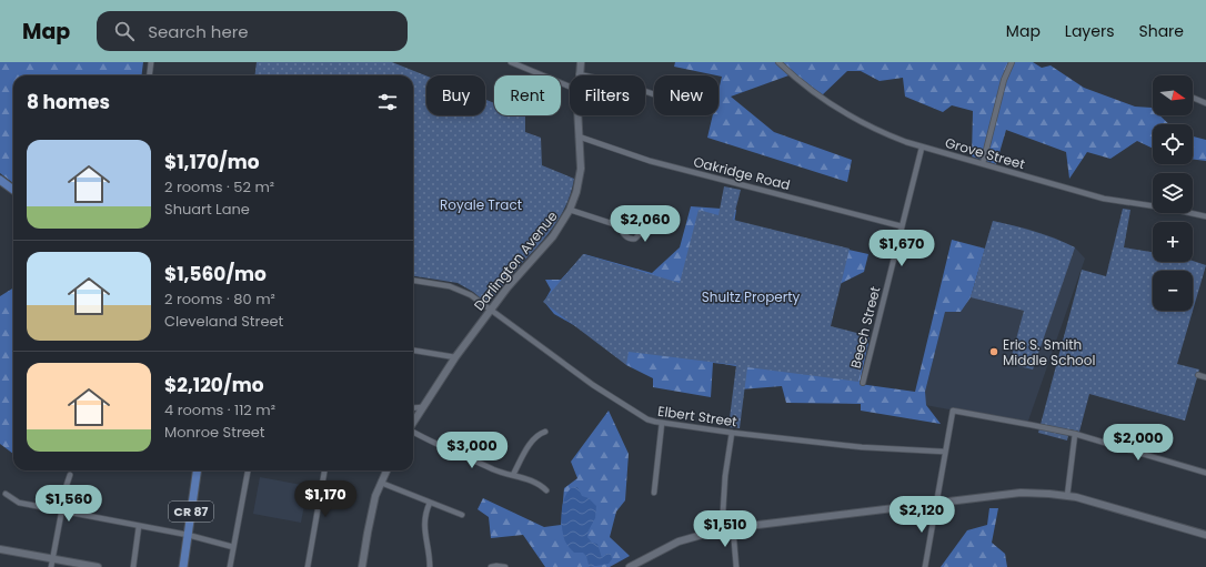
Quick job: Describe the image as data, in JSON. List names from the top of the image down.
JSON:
{
  "streets": {
    "main road": ["Darlington Avenue", "CR 87"],
    "street": [
      "Grove Street",
      "Oakridge Road",
      "Beech Street",
      "Elbert Street"
    ]
  },
  "crossings": [
    ["Grove Street", "Beech Street"],
    ["Oakridge Road", "Darlington Avenue"],
    ["Oakridge Road", "Beech Street"],
    ["Darlington Avenue", "Elbert Street"]
  ],
  "parks": ["Royale Tract", "Shultz Property"],
  "places": ["Eric S. Smith Middle School"],
  "north": "right",
  "page": {
    "header": "Map",
    "search": "Search here",
    "nav": ["Map", "Layers", "Share"],
    "map_buttons": ["+", "−"],
    "chip": [
      "Buy",
      "Rent",
      "Filters",
      "New"
    ],
    "heading": "8 homes",
    "list": [
      {
        "name": "$1,170/mo",
        "note": "2 rooms · 52 m² · Shuart Lane"
      },
      {
        "name": "$1,560/mo",
        "note": "2 rooms · 80 m² · Cleveland Street"
      },
      {
        "name": "$2,120/mo",
        "note": "4 rooms · 112 m² · Monroe Street"
      }
    ],
    "price": [
      "$2,060",
      "$1,670",
      "$2,000",
      "$3,000",
      "$1,170",
      "$1,560",
      "$2,120",
      "$1,510"
    ]
  }
}
